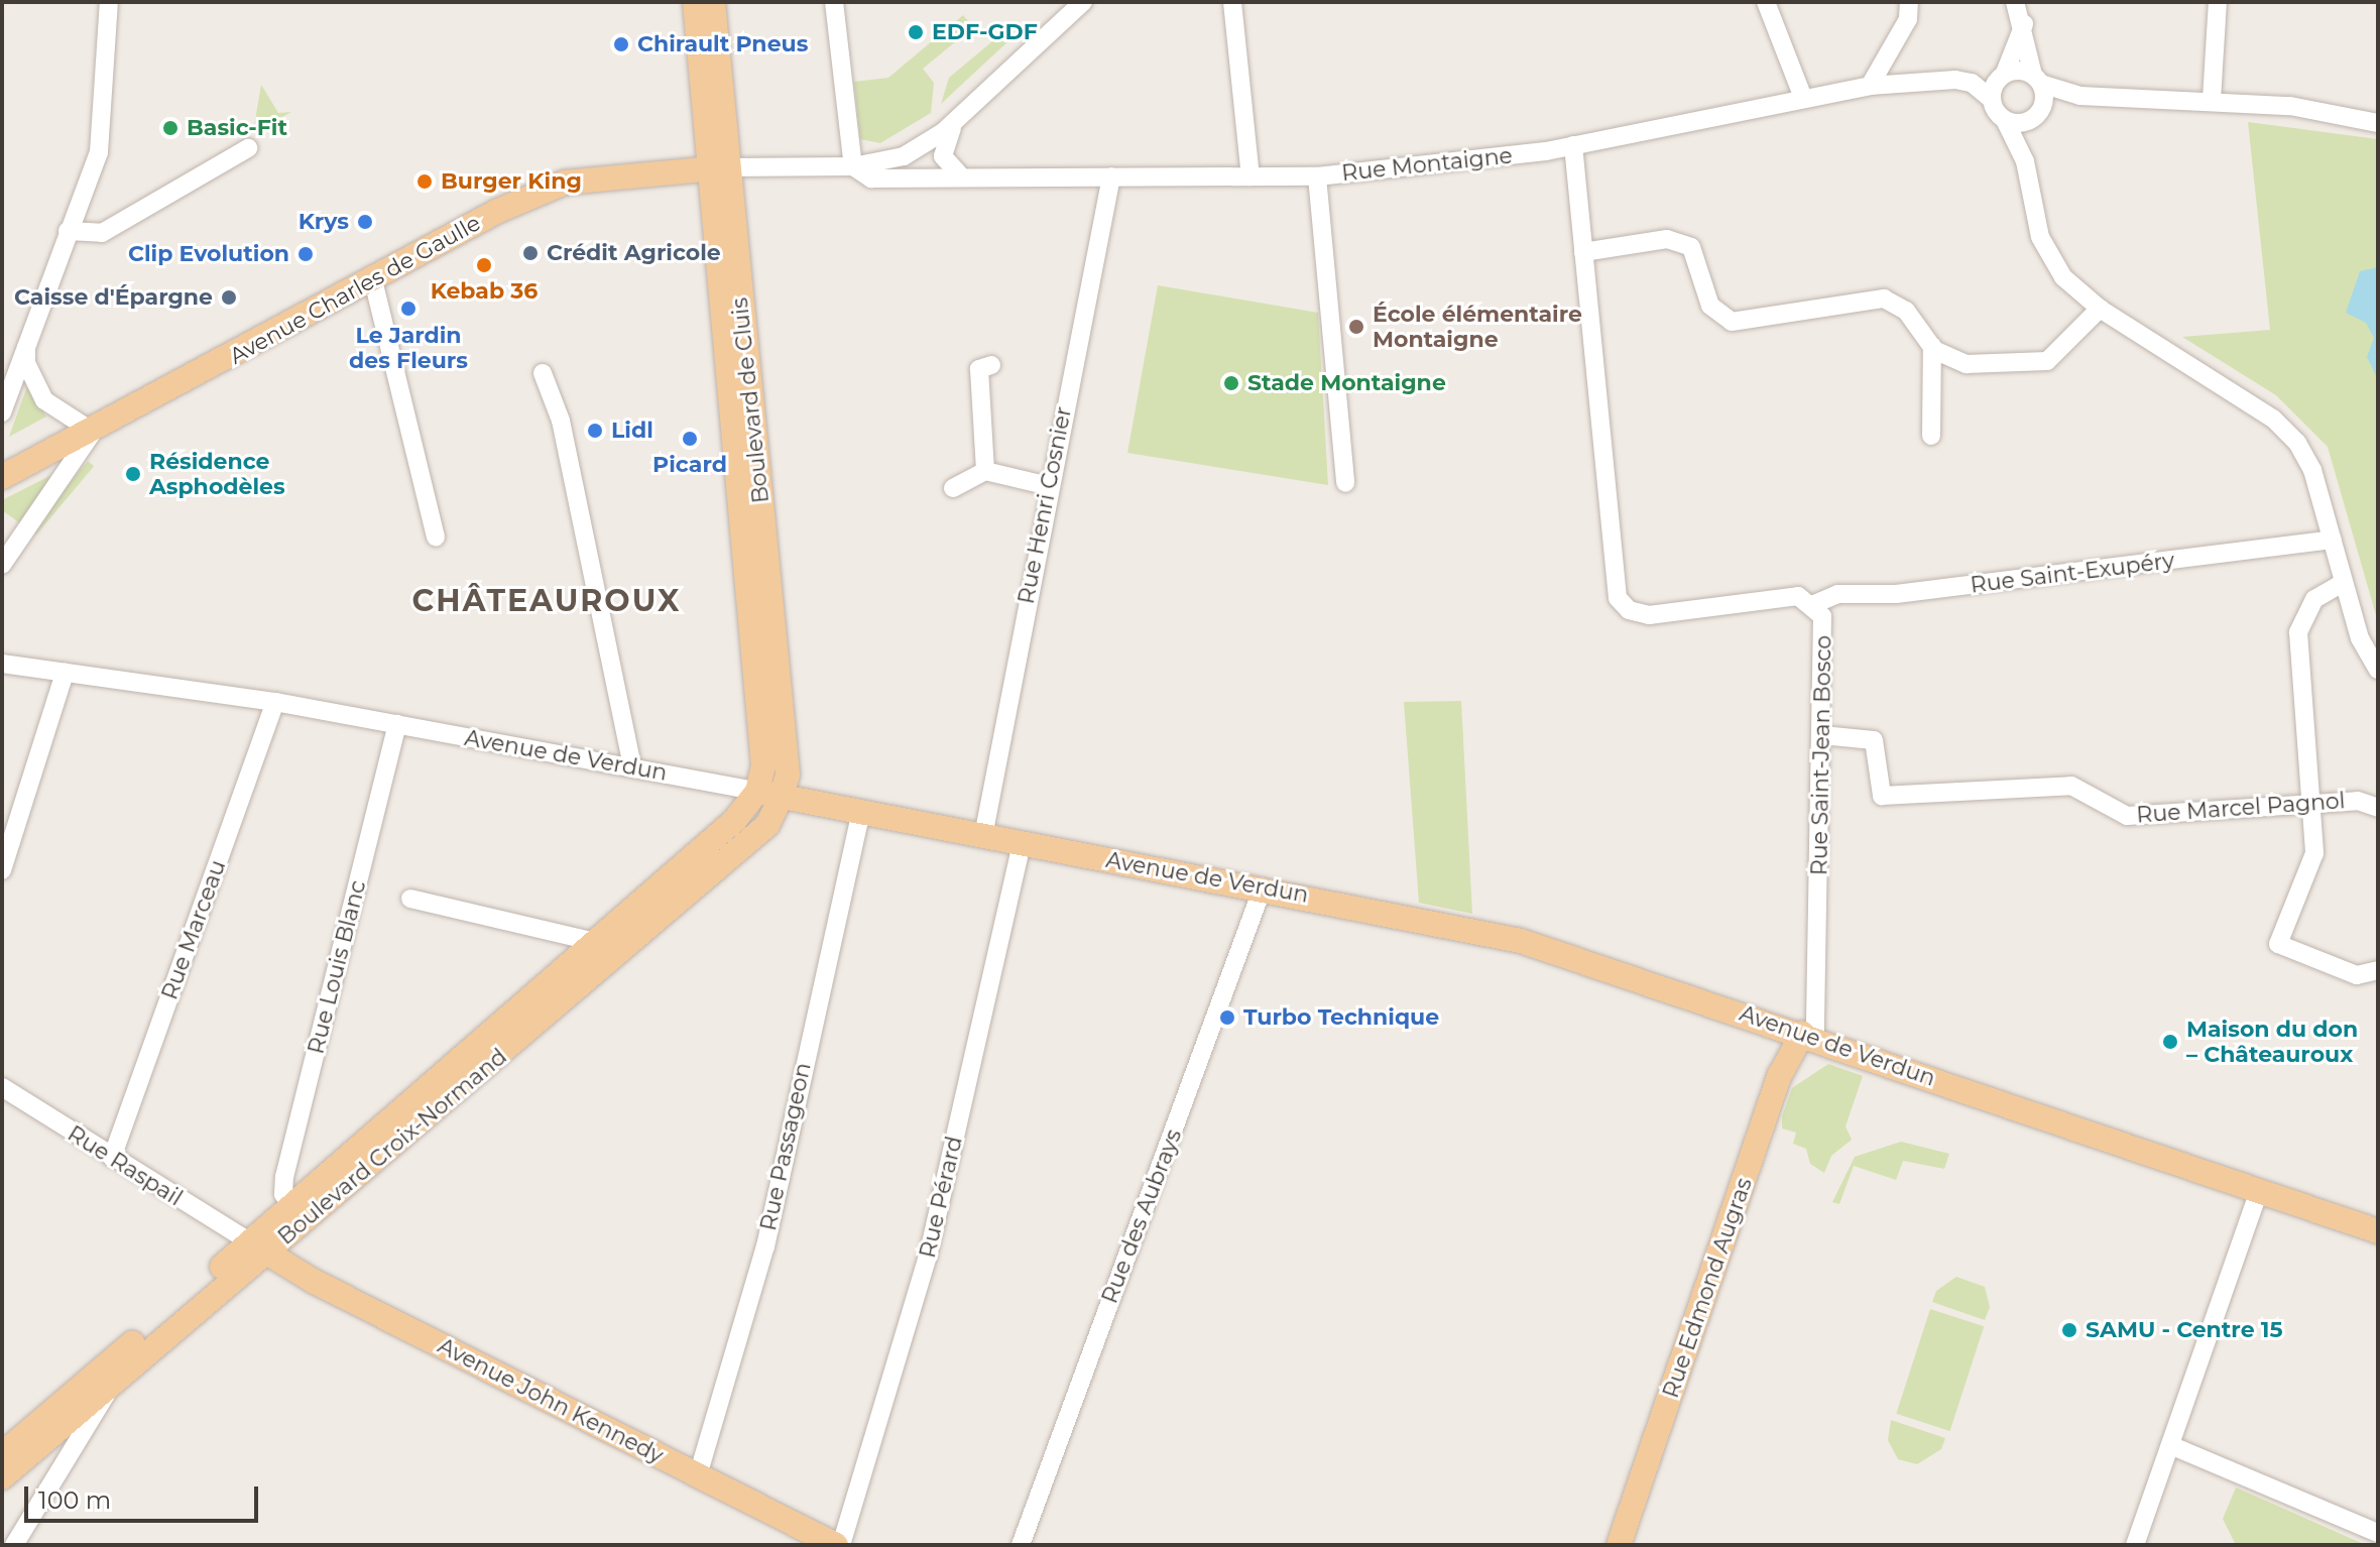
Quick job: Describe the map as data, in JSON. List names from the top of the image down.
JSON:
{
  "streets": {
    "main road": [
      "Avenue Charles de Gaulle",
      "Boulevard de Cluis",
      "Avenue de Verdun",
      "Boulevard Croix-Normand",
      "Rue Edmond Augras",
      "Avenue John Kennedy"
    ],
    "street": [
      "Rue Montaigne",
      "Rue Henri Cosnier",
      "Rue Saint-Exupéry",
      "Rue Saint-Jean Bosco",
      "Rue Marcel Pagnol",
      "Rue Marceau",
      "Rue Louis Blanc",
      "Rue Passageon",
      "Rue Raspail",
      "Rue Pérard",
      "Rue des Aubrays"
    ]
  },
  "crossings": [
    ["Rue Montaigne", "Rue Henri Cosnier"],
    ["Rue Montaigne", "Rue Saint-Jean Bosco"],
    ["Avenue Charles de Gaulle", "Boulevard de Cluis"],
    ["Boulevard de Cluis", "Avenue de Verdun"],
    ["Boulevard de Cluis", "Boulevard Croix-Normand"],
    ["Rue Henri Cosnier", "Avenue de Verdun"],
    ["Rue Saint-Exupéry", "Rue Saint-Jean Bosco"],
    ["Avenue de Verdun", "Rue Saint-Jean Bosco"],
    ["Avenue de Verdun", "Rue Marceau"],
    ["Avenue de Verdun", "Rue Louis Blanc"],
    ["Avenue de Verdun", "Boulevard Croix-Normand"],
    ["Avenue de Verdun", "Rue Passageon"],
    ["Avenue de Verdun", "Rue Pérard"],
    ["Avenue de Verdun", "Rue des Aubrays"],
    ["Avenue de Verdun", "Rue Edmond Augras"],
    ["Rue Saint-Jean Bosco", "Rue Marcel Pagnol"],
    ["Rue Saint-Jean Bosco", "Rue Edmond Augras"],
    ["Rue Marceau", "Rue Raspail"],
    ["Rue Louis Blanc", "Boulevard Croix-Normand"],
    ["Boulevard Croix-Normand", "Rue Raspail"],
    ["Boulevard Croix-Normand", "Avenue John Kennedy"],
    ["Rue Passageon", "Avenue John Kennedy"],
    ["Rue Raspail", "Avenue John Kennedy"],
    ["Rue Pérard", "Avenue John Kennedy"]
  ],
  "districts": ["CHÂTEAUROUX"],
  "places": [
    "EDF-GDF",
    "Chirault Pneus",
    "Basic-Fit",
    "Burger King",
    "Krys",
    "Crédit Agricole",
    "Clip Evolution",
    "Kebab 36",
    "Caisse d'Épargne",
    "Le Jardin des Fleurs",
    "École élémentaire Montaigne",
    "Stade Montaigne",
    "Lidl",
    "Picard",
    "Résidence Asphodèles",
    "Turbo Technique",
    "Maison du don – Châteauroux",
    "SAMU - Centre 15"
  ],
  "scale_bar": "100 m"
}
